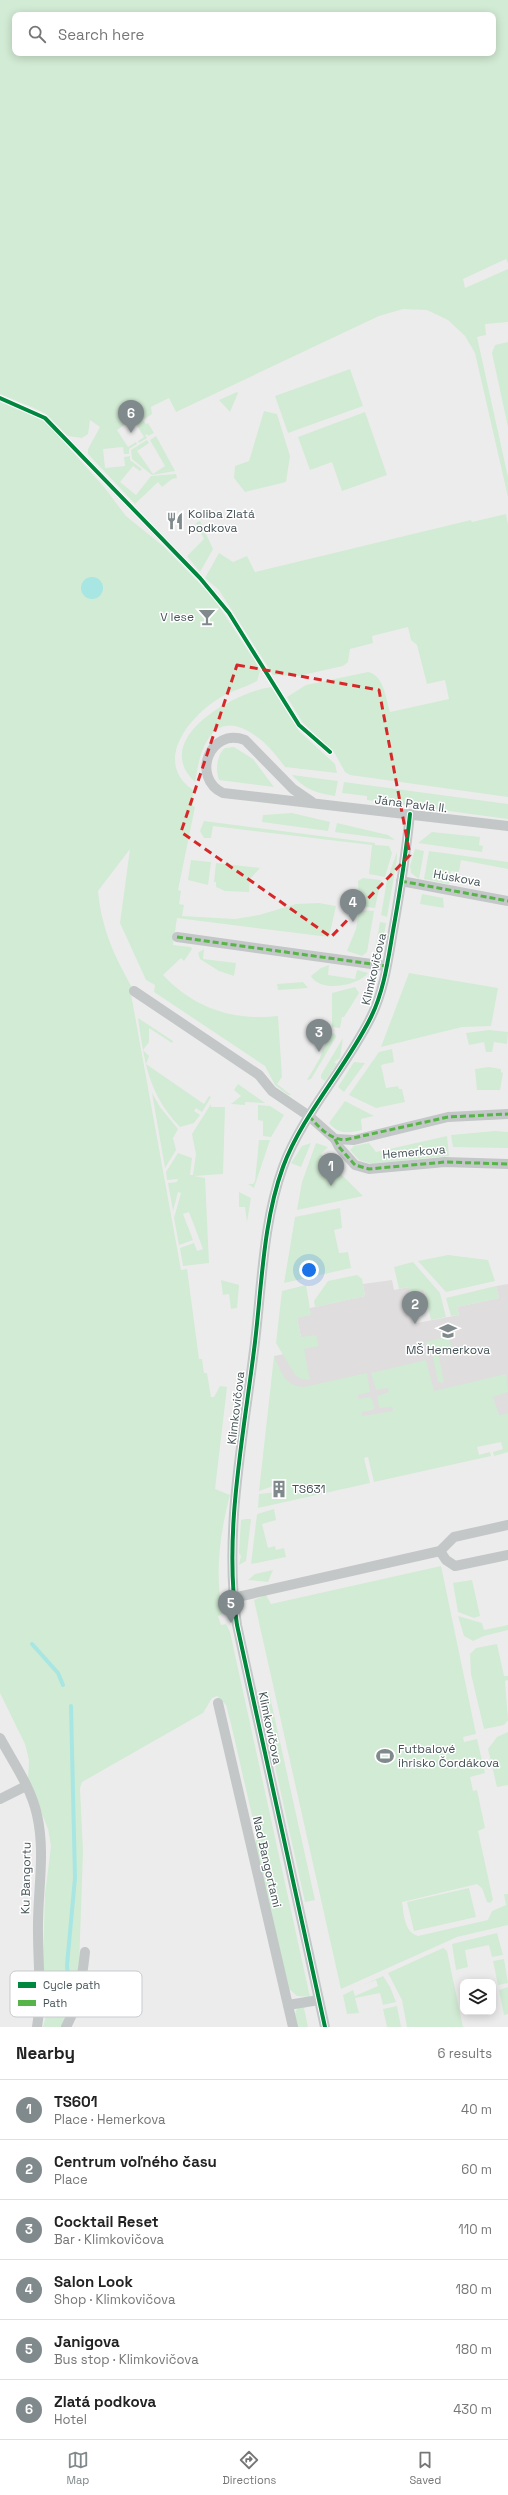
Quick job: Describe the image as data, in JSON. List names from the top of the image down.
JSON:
{
  "streets": {
    "street": [
      "Jána Pavla II.",
      "Húskova",
      "Klimkovičova",
      "Hemerkova",
      "Nad Bangortami",
      "Ku Bangortu"
    ]
  },
  "crossings": [
    ["Jána Pavla II.", "Klimkovičova"],
    ["Húskova", "Klimkovičova"],
    ["Klimkovičova", "Hemerkova"]
  ],
  "places": {
    "restaurant": ["Koliba Zlatá podkova"],
    "bar": ["V lese"],
    "school or university": ["MŠ Hemerkova"],
    "building": ["TS631"],
    "sports": ["Futbalové ihrisko Čordákova"]
  },
  "legend": ["Cycle path", "Path"],
  "page": {
    "search": "Search here",
    "pins": [
      "6",
      "4",
      "3",
      "1",
      "2",
      "5"
    ],
    "heading": ["Nearby", "6 results"],
    "list": [
      {
        "mark": "1",
        "name": "TS601",
        "note": "Place · Hemerkova",
        "value": "40 m"
      },
      {
        "mark": "2",
        "name": "Centrum voľného času",
        "note": "Place",
        "value": "60 m"
      },
      {
        "mark": "3",
        "name": "Cocktail Reset",
        "note": "Bar · Klimkovičova",
        "value": "110 m"
      },
      {
        "mark": "4",
        "name": "Salon Look",
        "note": "Shop · Klimkovičova",
        "value": "180 m"
      },
      {
        "mark": "5",
        "name": "Janigova",
        "note": "Bus stop · Klimkovičova",
        "value": "180 m"
      },
      {
        "mark": "6",
        "name": "Zlatá podkova",
        "note": "Hotel",
        "value": "430 m"
      }
    ],
    "nav": ["Map", "Directions", "Saved"]
  }
}
